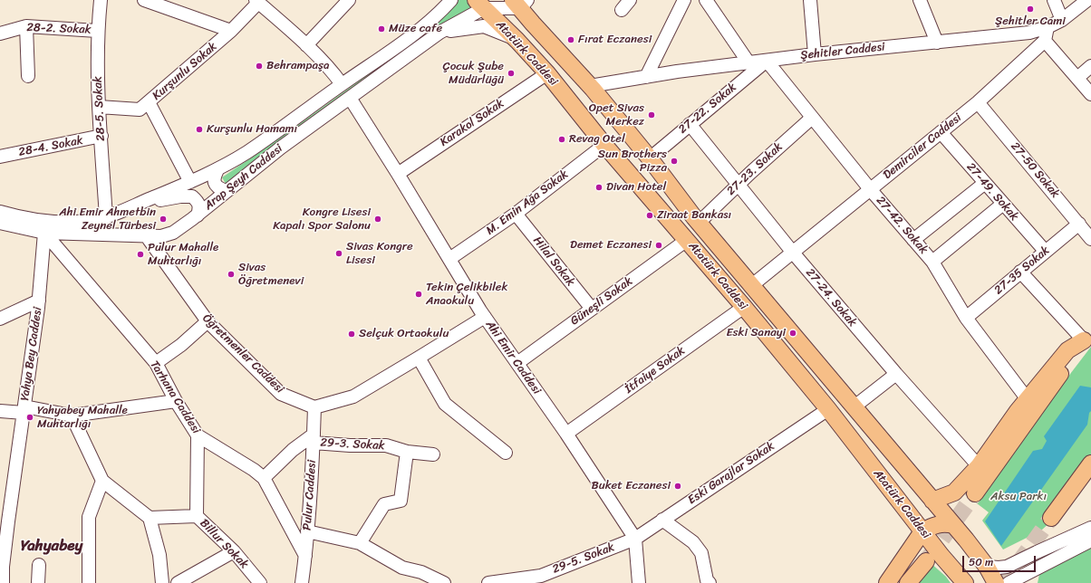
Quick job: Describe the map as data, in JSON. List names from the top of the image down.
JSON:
{
  "streets": {
    "main road": ["Atatürk Caddesi"],
    "street": [
      "28-2. Sokak",
      "Şehitler Caddesi",
      "Kurşunlu Sokak",
      "28-5. Sokak",
      "27-22. Sokak",
      "Karakol Sokak",
      "28-4. Sokak",
      "Demirciler Caddesi",
      "27-23. Sokak",
      "27-50 Sokak",
      "Arap Şeyh Caddesi",
      "27-49. Sokak",
      "M. Emin Ağa Sokak",
      "27-42. Sokak",
      "Hilal Sokak",
      "27-35 Sokak",
      "27-24. Sokak",
      "Güneşli Sokak",
      "Yahya Bey Caddesi",
      "Öğretmenler Caddesi",
      "Ahi Emir Caddesi",
      "İtfaiye Sokak",
      "Tarhana Caddesi",
      "29-3. Sokak",
      "Eski Garajlar Sokak",
      "Pulur Caddesi",
      "Billur Sokak",
      "29-5. Sokak"
    ]
  },
  "crossings": [
    ["28-2. Sokak", "28-5. Sokak"],
    ["Şehitler Caddesi", "Atatürk Caddesi"],
    ["Şehitler Caddesi", "27-22. Sokak"],
    ["Şehitler Caddesi", "27-42. Sokak"],
    ["Atatürk Caddesi", "27-22. Sokak"],
    ["Atatürk Caddesi", "Karakol Sokak"],
    ["Atatürk Caddesi", "Demirciler Caddesi"],
    ["Atatürk Caddesi", "27-23. Sokak"],
    ["Atatürk Caddesi", "Arap Şeyh Caddesi"],
    ["Atatürk Caddesi", "M. Emin Ağa Sokak"],
    ["Atatürk Caddesi", "Güneşli Sokak"],
    ["Atatürk Caddesi", "İtfaiye Sokak"],
    ["Atatürk Caddesi", "Eski Garajlar Sokak"],
    ["Kurşunlu Sokak", "28-5. Sokak"],
    ["28-5. Sokak", "28-4. Sokak"],
    ["28-5. Sokak", "Arap Şeyh Caddesi"],
    ["27-22. Sokak", "27-42. Sokak"],
    ["27-22. Sokak", "27-24. Sokak"],
    ["Karakol Sokak", "Ahi Emir Caddesi"],
    ["Demirciler Caddesi", "27-50 Sokak"],
    ["Demirciler Caddesi", "27-49. Sokak"],
    ["Demirciler Caddesi", "27-42. Sokak"],
    ["Demirciler Caddesi", "27-24. Sokak"],
    ["27-23. Sokak", "27-42. Sokak"],
    ["27-23. Sokak", "27-24. Sokak"],
    ["27-50 Sokak", "27-35 Sokak"],
    ["Arap Şeyh Caddesi", "Yahya Bey Caddesi"],
    ["Arap Şeyh Caddesi", "Öğretmenler Caddesi"],
    ["Arap Şeyh Caddesi", "Ahi Emir Caddesi"],
    ["Arap Şeyh Caddesi", "Tarhana Caddesi"],
    ["27-49. Sokak", "27-35 Sokak"],
    ["M. Emin Ağa Sokak", "Hilal Sokak"],
    ["M. Emin Ağa Sokak", "Ahi Emir Caddesi"],
    ["27-42. Sokak", "27-35 Sokak"],
    ["Hilal Sokak", "Güneşli Sokak"],
    ["Güneşli Sokak", "Ahi Emir Caddesi"],
    ["Yahya Bey Caddesi", "Tarhana Caddesi"],
    ["Öğretmenler Caddesi", "Pulur Caddesi"],
    ["Ahi Emir Caddesi", "İtfaiye Sokak"],
    ["Ahi Emir Caddesi", "Eski Garajlar Sokak"],
    ["Ahi Emir Caddesi", "29-5. Sokak"],
    ["Tarhana Caddesi", "Pulur Caddesi"],
    ["Tarhana Caddesi", "Billur Sokak"],
    ["29-3. Sokak", "Pulur Caddesi"],
    ["Eski Garajlar Sokak", "29-5. Sokak"]
  ],
  "districts": ["Yahyabey"],
  "parks": ["Aksu Parkı"],
  "places": [
    "Şehitler Cami",
    "Müze cafe",
    "Fırat Eczanesi",
    "Behrampaşa",
    "Çocuk Şube Müdürlüğü",
    "Opet Sivas Merkez",
    "Kurşunlu Hamamı",
    "Revag Otel",
    "Sun Brothers Pizza",
    "Divan Hotel",
    "Ziraat Bankası",
    "Ahi Emir Ahmetbin Zeynel Türbesi",
    "Kongre Lisesi Kapalı Spor Salonu",
    "Demet Eczanesi",
    "Sivas Kongre Lisesi",
    "Pulur Mahalle Muhtarlığı",
    "Sivas Öğretmenevi",
    "Tekin Çelikbilek Anaokulu",
    "Eski Sanayi",
    "Selçuk Ortaokulu",
    "Yahyabey Mahalle Muhtarlığı",
    "Buket Eczanesi"
  ],
  "scale_bar": "50 m"
}
